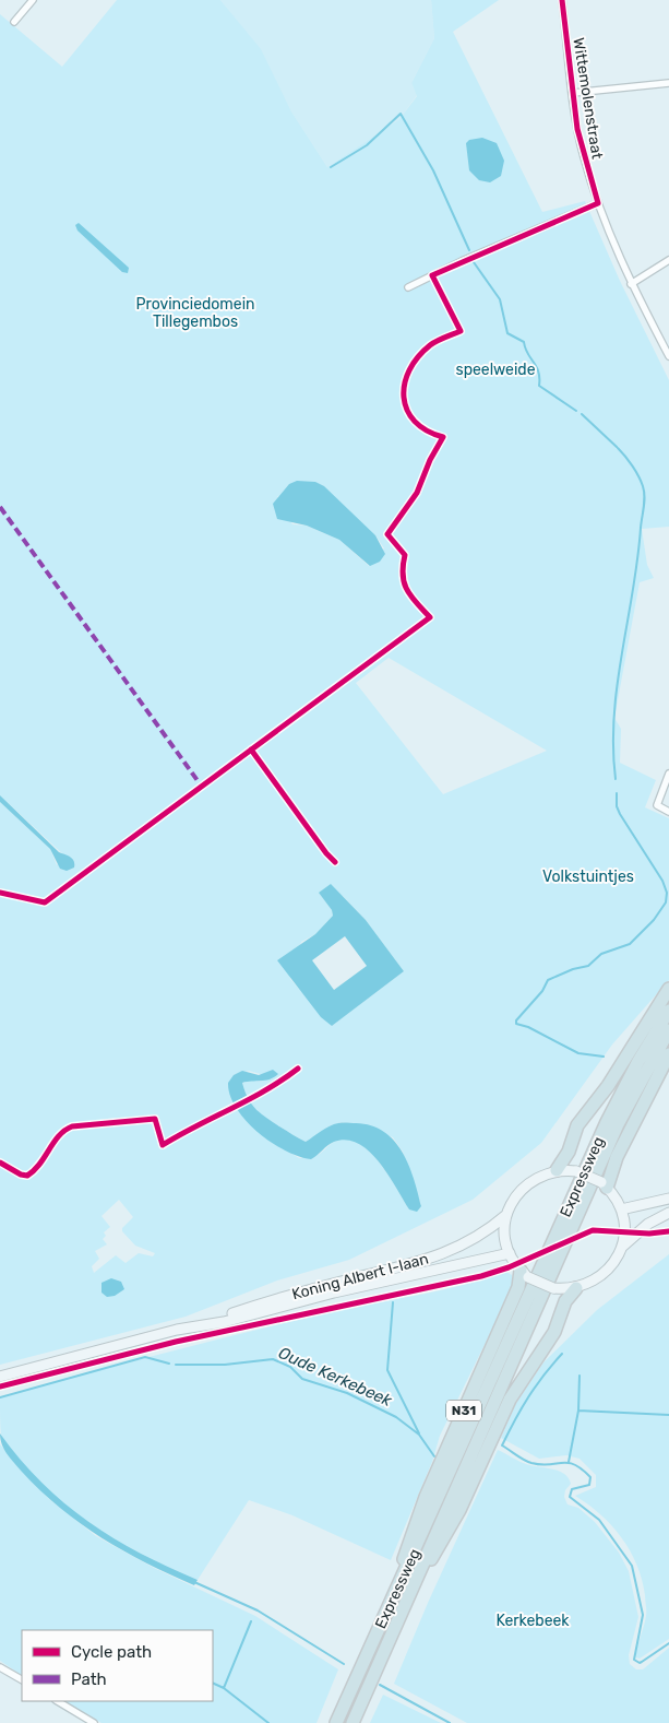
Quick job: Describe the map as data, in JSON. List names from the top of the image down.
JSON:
{
  "streets": {
    "highway": ["Expressweg", "N31"],
    "main road": ["Koning Albert I-laan"],
    "street": ["Wittemolenstraat"]
  },
  "crossings": [
    ["Expressweg", "N31"],
    ["Koning Albert I-laan", "N31"]
  ],
  "water": ["Oude Kerkebeek"],
  "parks": [
    "Provinciedomein Tillegembos",
    "speelweide",
    "Volkstuintjes",
    "Kerkebeek"
  ],
  "legend": ["Cycle path", "Path"]
}
